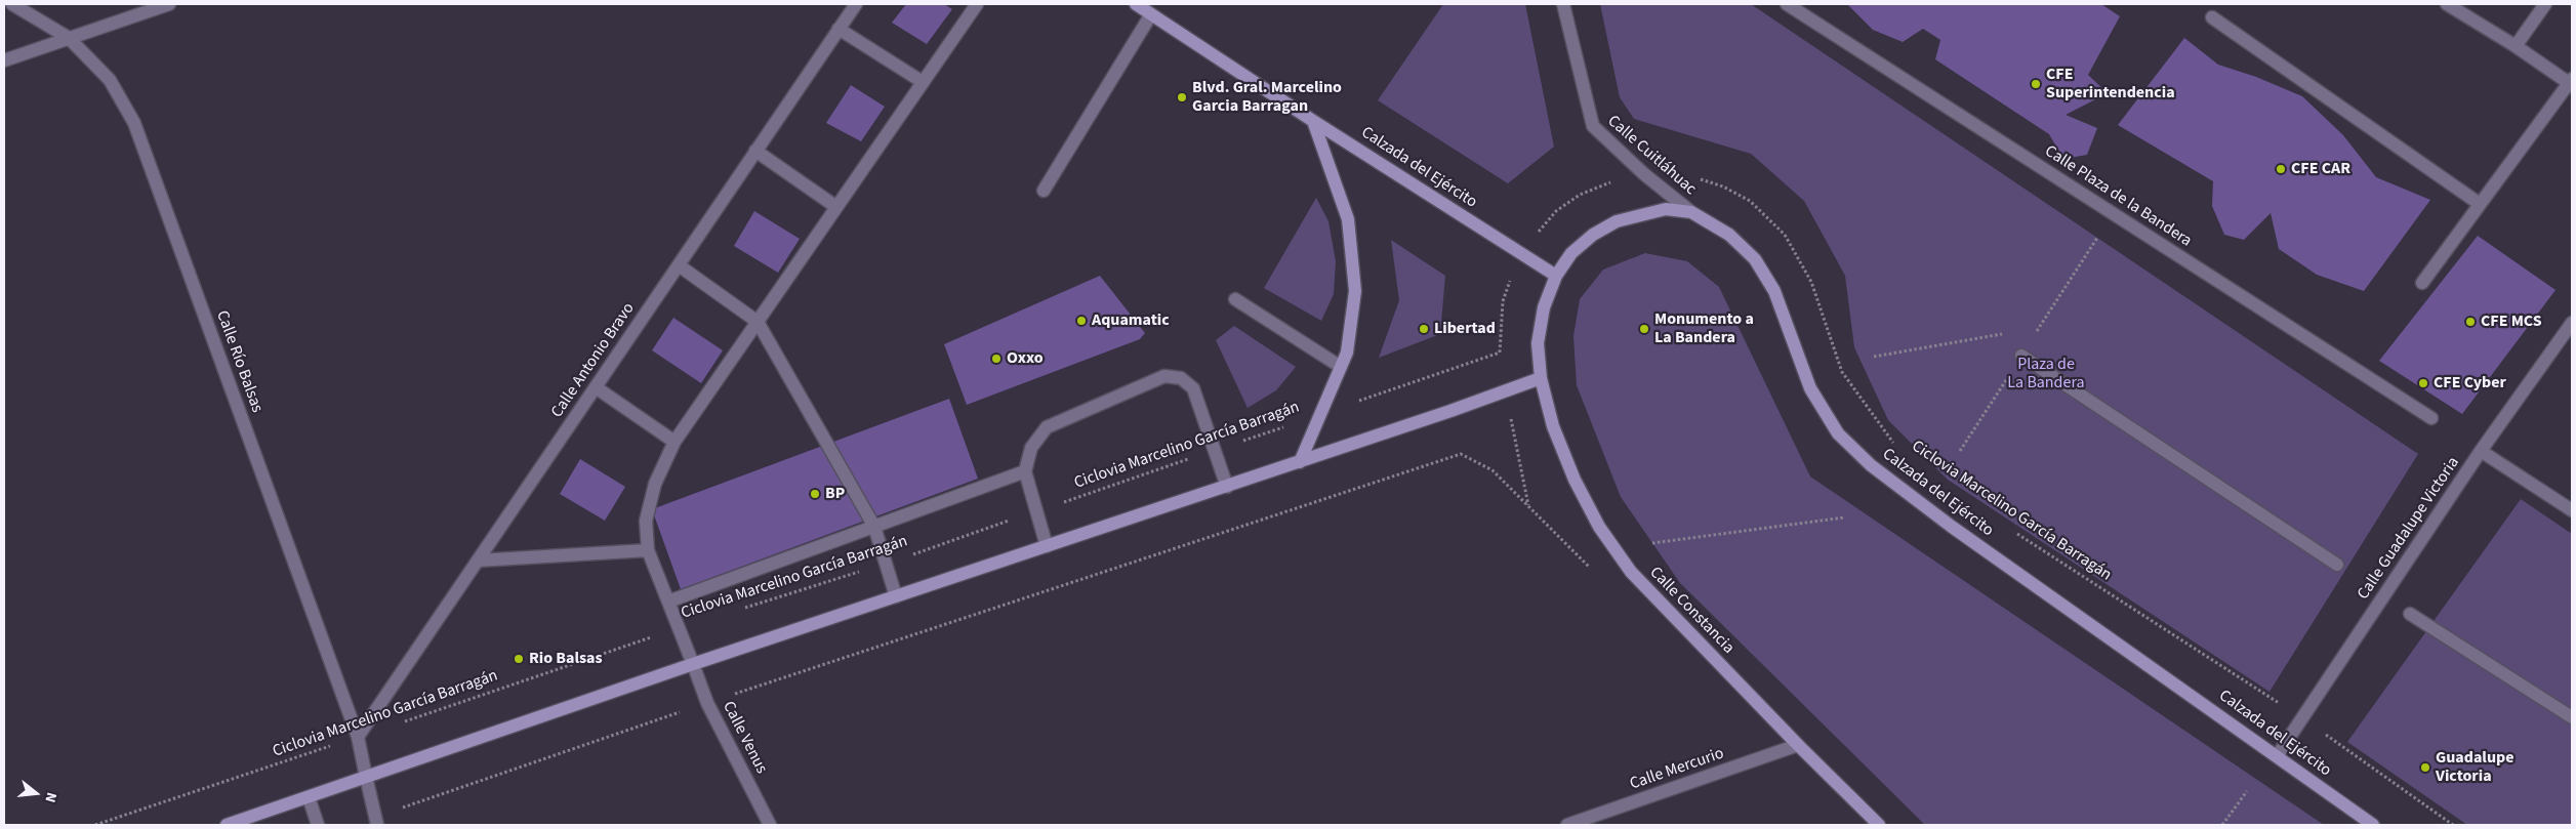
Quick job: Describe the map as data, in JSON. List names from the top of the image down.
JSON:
{
  "streets": {
    "main road": ["Calzada del Ejército", "Calle Constancia"],
    "street": [
      "Calle Cuitláhuac",
      "Calle Plaza de la Bandera",
      "Calle Antonio Bravo",
      "Calle Río Balsas",
      "Calle Guadalupe Victoria",
      "Calle Venus",
      "Calle Mercurio"
    ],
    "path": ["Ciclovia Marcelino García Barragán"]
  },
  "crossings": [
    ["Calle Cuitláhuac", "Calzada del Ejército"],
    ["Calzada del Ejército", "Calle Guadalupe Victoria"],
    ["Calzada del Ejército", "Calle Constancia"],
    ["Calle Antonio Bravo", "Calle Río Balsas"],
    ["Calle Antonio Bravo", "Ciclovia Marcelino García Barragán"],
    ["Calle Río Balsas", "Ciclovia Marcelino García Barragán"],
    ["Ciclovia Marcelino García Barragán", "Calle Guadalupe Victoria"],
    ["Ciclovia Marcelino García Barragán", "Calle Venus"],
    ["Calle Constancia", "Calle Mercurio"]
  ],
  "parks": ["Plaza de La Bandera"],
  "places": [
    "CFE Superintendencia",
    "Blvd. Gral. Marcelino Garcia Barragan",
    "CFE CAR",
    "Aquamatic",
    "CFE MCS",
    "Libertad",
    "Monumento a La Bandera",
    "Oxxo",
    "CFE Cyber",
    "BP",
    "Rio Balsas",
    "Guadalupe Victoria"
  ],
  "north": "right"
}
